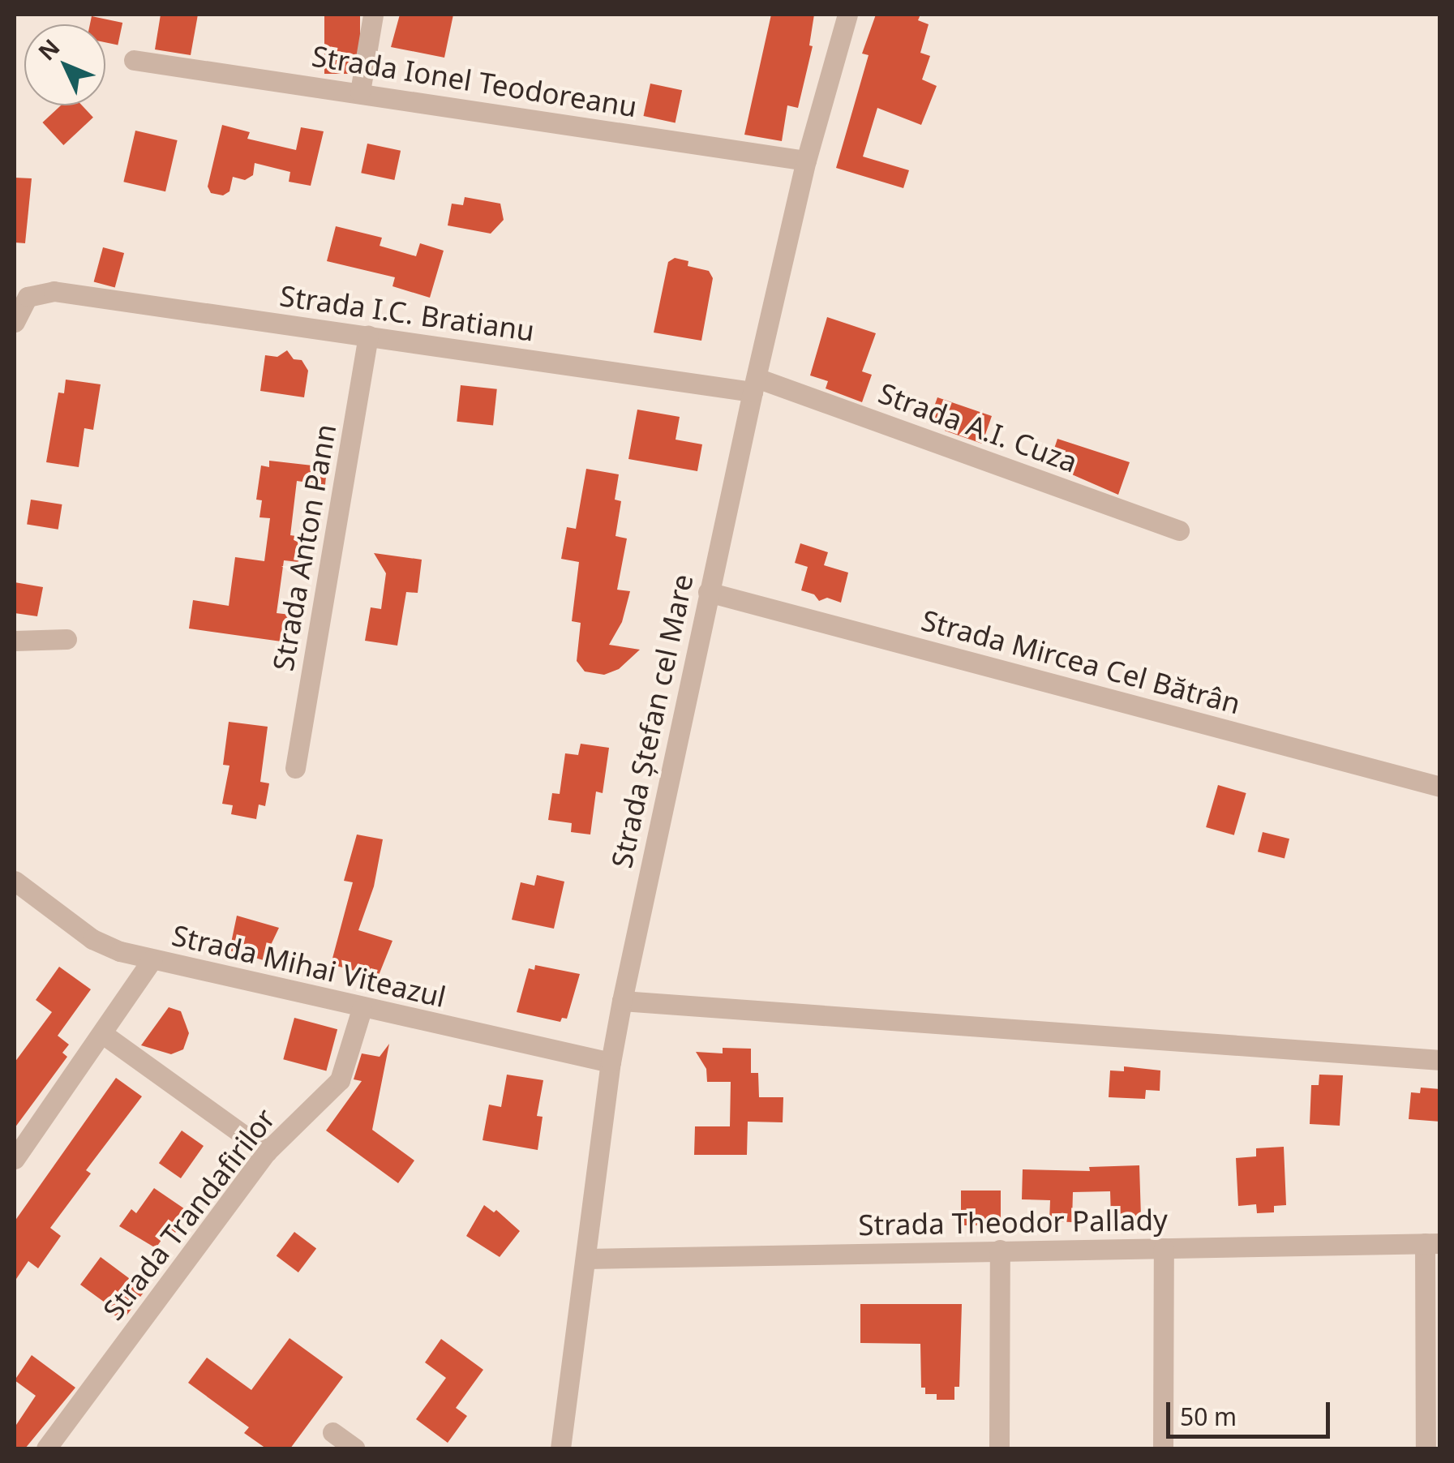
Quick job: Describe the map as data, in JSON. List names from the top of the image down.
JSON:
{
  "streets": {
    "street": [
      "Strada Ionel Teodoreanu",
      "Strada I.C. Bratianu",
      "Strada A.I. Cuza",
      "Strada Anton Pann",
      "Strada Mircea Cel Bătrân",
      "Strada Ștefan cel Mare",
      "Strada Mihai Viteazul",
      "Strada Trandafirilor",
      "Strada Theodor Pallady"
    ]
  },
  "crossings": [
    ["Strada Ionel Teodoreanu", "Strada Ștefan cel Mare"],
    ["Strada I.C. Bratianu", "Strada A.I. Cuza"],
    ["Strada I.C. Bratianu", "Strada Anton Pann"],
    ["Strada I.C. Bratianu", "Strada Ștefan cel Mare"],
    ["Strada A.I. Cuza", "Strada Ștefan cel Mare"],
    ["Strada Mircea Cel Bătrân", "Strada Ștefan cel Mare"],
    ["Strada Ștefan cel Mare", "Strada Mihai Viteazul"],
    ["Strada Ștefan cel Mare", "Strada Theodor Pallady"],
    ["Strada Mihai Viteazul", "Strada Trandafirilor"]
  ],
  "scale_bar": "50 m",
  "north": "top left"
}
